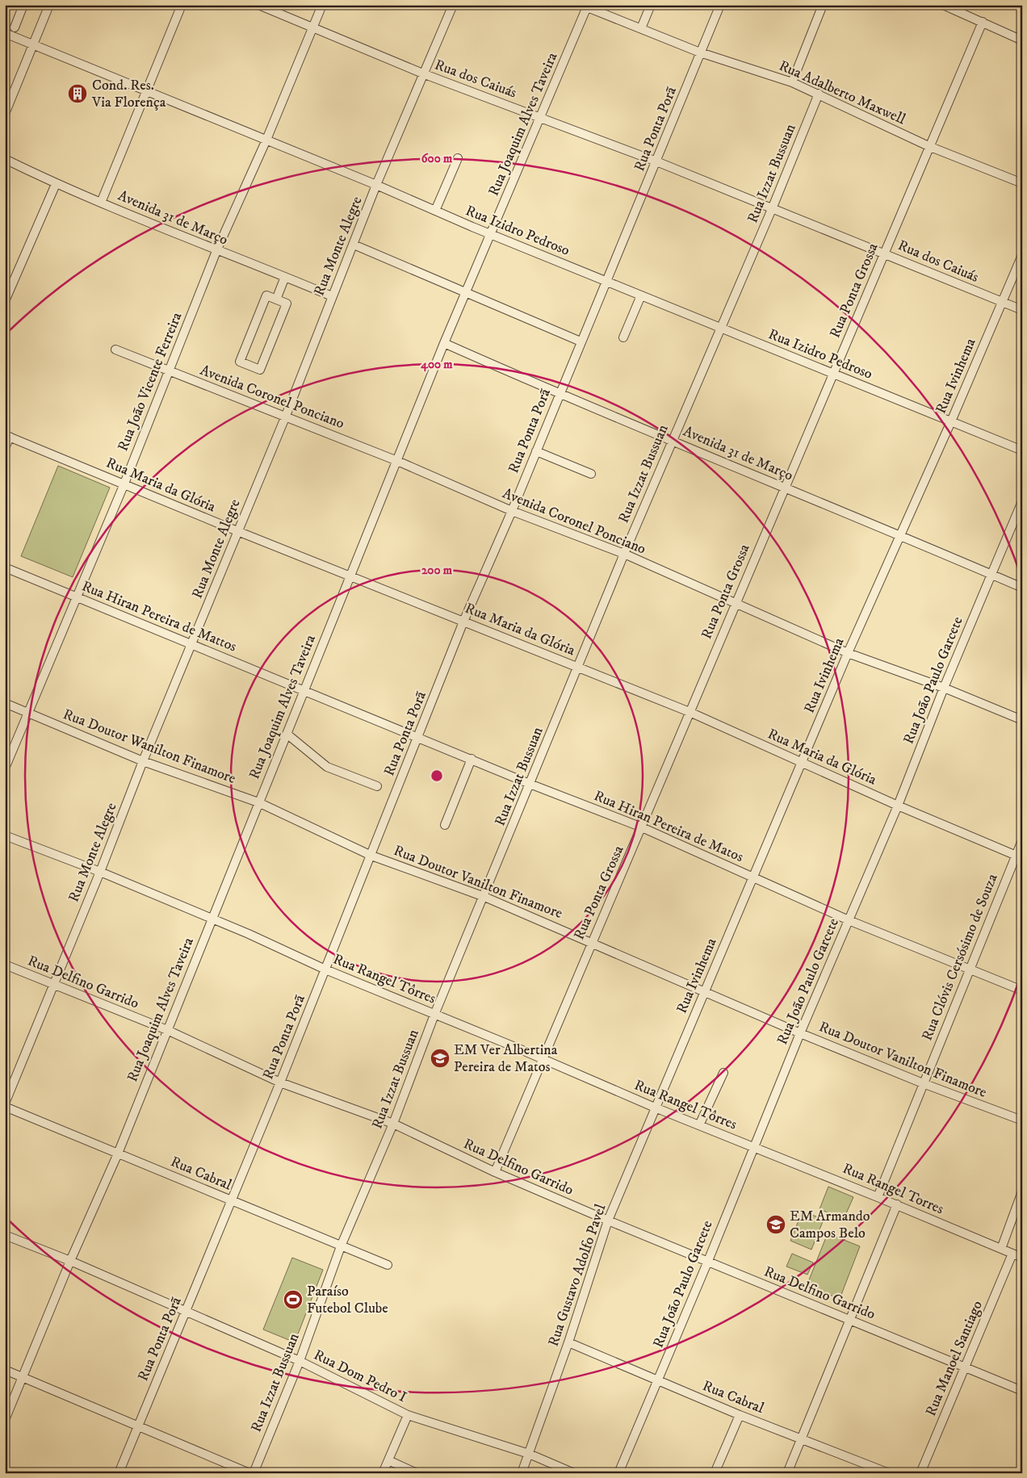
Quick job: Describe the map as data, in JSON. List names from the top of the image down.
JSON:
{
  "streets": {
    "street": [
      "Rua dos Caiuás",
      "Rua Adalberto Maxwell",
      "Rua Joaquim Alves Taveira",
      "Rua Ponta Porã",
      "Rua Izzat Bussuan",
      "Avenida 31 de Março",
      "Rua Izidro Pedroso",
      "Rua Monte Alegre",
      "Rua Ponta Grossa",
      "Rua Ivinhema",
      "Rua João Vicente Ferreira",
      "Avenida Coronel Ponciano",
      "Rua Maria da Glória",
      "Rua Hiran Pereira de Mattos",
      "Rua João Paulo Garcete",
      "Rua Doutor Wanilton Finamore",
      "Rua Hiran Pereira de Matos",
      "Rua Doutor Vanilton Finamore",
      "Rua Clóvis Cersósimo de Souza",
      "Rua Rangel Tôrres",
      "Rua Delfino Garrido",
      "Rua Cabral",
      "Rua Rangel Torres",
      "Rua Gustavo Adolfo Pavel",
      "Rua Manoel Santiago",
      "Rua Dom Pedro I"
    ]
  },
  "crossings": [
    ["Rua dos Caiuás", "Rua Joaquim Alves Taveira"],
    ["Rua dos Caiuás", "Rua Ponta Porã"],
    ["Rua dos Caiuás", "Rua Izzat Bussuan"],
    ["Rua dos Caiuás", "Rua Monte Alegre"],
    ["Rua dos Caiuás", "Rua Ponta Grossa"],
    ["Rua dos Caiuás", "Rua Ivinhema"],
    ["Rua dos Caiuás", "Rua João Vicente Ferreira"],
    ["Rua Adalberto Maxwell", "Rua Joaquim Alves Taveira"],
    ["Rua Adalberto Maxwell", "Rua Ponta Porã"],
    ["Rua Adalberto Maxwell", "Rua Izzat Bussuan"],
    ["Rua Adalberto Maxwell", "Rua Ponta Grossa"],
    ["Rua Joaquim Alves Taveira", "Avenida 31 de Março"],
    ["Rua Joaquim Alves Taveira", "Rua Izidro Pedroso"],
    ["Rua Joaquim Alves Taveira", "Avenida Coronel Ponciano"],
    ["Rua Joaquim Alves Taveira", "Rua Maria da Glória"],
    ["Rua Joaquim Alves Taveira", "Rua Hiran Pereira de Mattos"],
    ["Rua Joaquim Alves Taveira", "Rua Doutor Wanilton Finamore"],
    ["Rua Joaquim Alves Taveira", "Rua Hiran Pereira de Matos"],
    ["Rua Joaquim Alves Taveira", "Rua Rangel Tôrres"],
    ["Rua Joaquim Alves Taveira", "Rua Delfino Garrido"],
    ["Rua Joaquim Alves Taveira", "Rua Cabral"],
    ["Rua Joaquim Alves Taveira", "Rua Dom Pedro I"],
    ["Rua Ponta Porã", "Avenida 31 de Março"],
    ["Rua Ponta Porã", "Rua Izidro Pedroso"],
    ["Rua Ponta Porã", "Avenida Coronel Ponciano"],
    ["Rua Ponta Porã", "Rua Maria da Glória"],
    ["Rua Ponta Porã", "Rua Doutor Wanilton Finamore"],
    ["Rua Ponta Porã", "Rua Hiran Pereira de Matos"],
    ["Rua Ponta Porã", "Rua Doutor Vanilton Finamore"],
    ["Rua Ponta Porã", "Rua Rangel Tôrres"],
    ["Rua Ponta Porã", "Rua Delfino Garrido"],
    ["Rua Ponta Porã", "Rua Cabral"],
    ["Rua Ponta Porã", "Rua Dom Pedro I"],
    ["Rua Izzat Bussuan", "Avenida 31 de Março"],
    ["Rua Izzat Bussuan", "Rua Izidro Pedroso"],
    ["Rua Izzat Bussuan", "Avenida Coronel Ponciano"],
    ["Rua Izzat Bussuan", "Rua Maria da Glória"],
    ["Rua Izzat Bussuan", "Rua Hiran Pereira de Matos"],
    ["Rua Izzat Bussuan", "Rua Doutor Vanilton Finamore"],
    ["Rua Izzat Bussuan", "Rua Rangel Tôrres"],
    ["Rua Izzat Bussuan", "Rua Delfino Garrido"],
    ["Rua Izzat Bussuan", "Rua Cabral"],
    ["Rua Izzat Bussuan", "Rua Dom Pedro I"],
    ["Avenida 31 de Março", "Rua Monte Alegre"],
    ["Avenida 31 de Março", "Rua Ponta Grossa"],
    ["Avenida 31 de Março", "Rua Ivinhema"],
    ["Avenida 31 de Março", "Rua João Vicente Ferreira"],
    ["Avenida 31 de Março", "Rua João Paulo Garcete"],
    ["Rua Izidro Pedroso", "Rua Monte Alegre"],
    ["Rua Izidro Pedroso", "Rua Ponta Grossa"],
    ["Rua Izidro Pedroso", "Rua Ivinhema"],
    ["Rua Izidro Pedroso", "Rua João Vicente Ferreira"],
    ["Rua Monte Alegre", "Avenida Coronel Ponciano"],
    ["Rua Monte Alegre", "Rua Maria da Glória"],
    ["Rua Monte Alegre", "Rua Hiran Pereira de Mattos"],
    ["Rua Monte Alegre", "Rua Doutor Wanilton Finamore"],
    ["Rua Monte Alegre", "Rua Rangel Tôrres"],
    ["Rua Monte Alegre", "Rua Delfino Garrido"],
    ["Rua Monte Alegre", "Rua Cabral"],
    ["Rua Ponta Grossa", "Avenida Coronel Ponciano"],
    ["Rua Ponta Grossa", "Rua Maria da Glória"],
    ["Rua Ponta Grossa", "Rua Hiran Pereira de Matos"],
    ["Rua Ponta Grossa", "Rua Doutor Vanilton Finamore"],
    ["Rua Ponta Grossa", "Rua Rangel Tôrres"],
    ["Rua Ponta Grossa", "Rua Delfino Garrido"],
    ["Rua Ivinhema", "Avenida Coronel Ponciano"],
    ["Rua Ivinhema", "Rua Maria da Glória"],
    ["Rua Ivinhema", "Rua Hiran Pereira de Matos"],
    ["Rua Ivinhema", "Rua Doutor Vanilton Finamore"],
    ["Rua Ivinhema", "Rua Rangel Tôrres"],
    ["Rua Ivinhema", "Rua Gustavo Adolfo Pavel"],
    ["Rua João Vicente Ferreira", "Avenida Coronel Ponciano"],
    ["Rua João Vicente Ferreira", "Rua Maria da Glória"],
    ["Rua João Vicente Ferreira", "Rua Hiran Pereira de Mattos"],
    ["Rua João Vicente Ferreira", "Rua Doutor Wanilton Finamore"],
    ["Avenida Coronel Ponciano", "Rua João Paulo Garcete"],
    ["Rua Maria da Glória", "Rua João Paulo Garcete"],
    ["Rua Maria da Glória", "Rua Clóvis Cersósimo de Souza"],
    ["Rua Hiran Pereira de Mattos", "Rua Hiran Pereira de Matos"],
    ["Rua João Paulo Garcete", "Rua Hiran Pereira de Matos"],
    ["Rua João Paulo Garcete", "Rua Doutor Vanilton Finamore"],
    ["Rua João Paulo Garcete", "Rua Rangel Tôrres"],
    ["Rua João Paulo Garcete", "Rua Delfino Garrido"],
    ["Rua João Paulo Garcete", "Rua Cabral"],
    ["Rua João Paulo Garcete", "Rua Rangel Torres"],
    ["Rua Doutor Wanilton Finamore", "Rua Doutor Vanilton Finamore"],
    ["Rua Hiran Pereira de Matos", "Rua Clóvis Cersósimo de Souza"],
    ["Rua Doutor Vanilton Finamore", "Rua Clóvis Cersósimo de Souza"],
    ["Rua Clóvis Cersósimo de Souza", "Rua Rangel Torres"],
    ["Rua Rangel Tôrres", "Rua Rangel Torres"],
    ["Rua Rangel Tôrres", "Rua Gustavo Adolfo Pavel"],
    ["Rua Delfino Garrido", "Rua Gustavo Adolfo Pavel"],
    ["Rua Delfino Garrido", "Rua Manoel Santiago"],
    ["Rua Cabral", "Rua Gustavo Adolfo Pavel"],
    ["Rua Rangel Torres", "Rua Manoel Santiago"],
    ["Rua Gustavo Adolfo Pavel", "Rua Dom Pedro I"]
  ],
  "places": {
    "building": ["Cond. Res. Via Florença"],
    "school or university": ["EM Ver Albertina Pereira de Matos", "EM Armando Campos Belo"],
    "sports": ["Paraíso Futebol Clube"]
  },
  "rings": ["600 m", "400 m", "200 m"]
}
